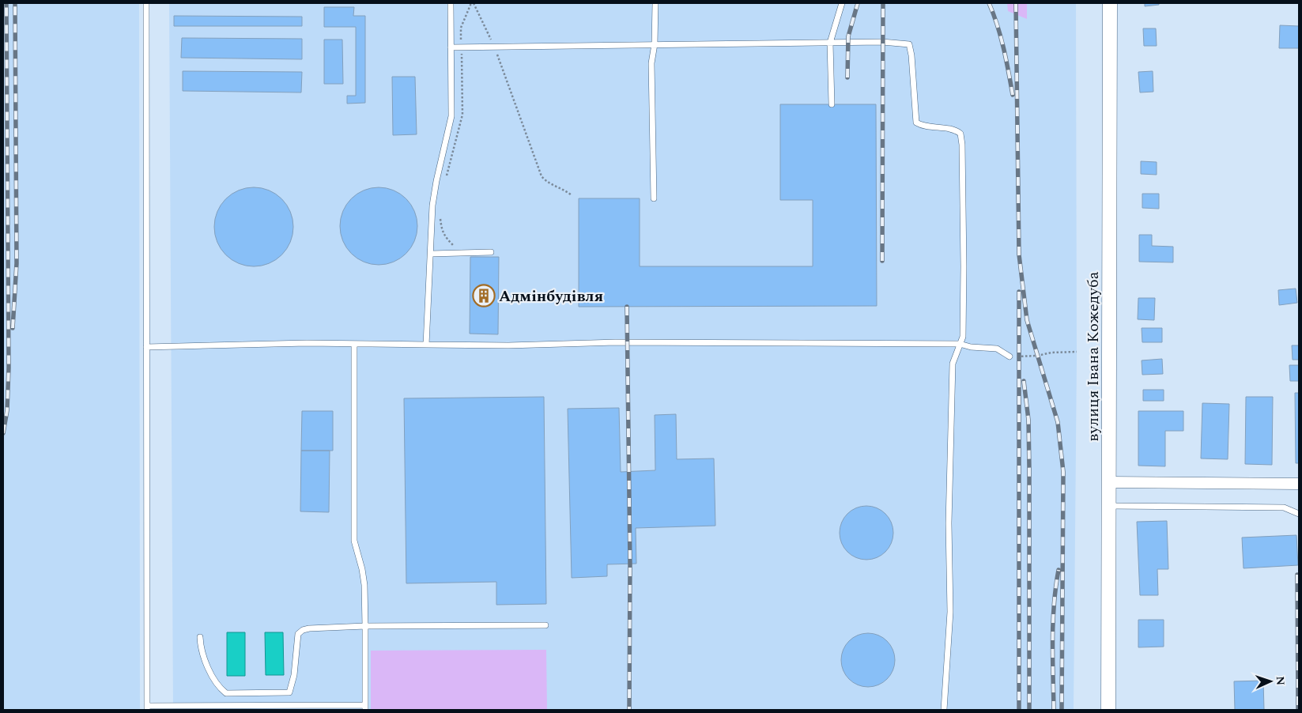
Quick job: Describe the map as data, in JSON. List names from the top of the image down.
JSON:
{
  "streets": {
    "street": ["вулиця Івана Кожедуба"]
  },
  "places": {
    "building": ["Адмінбудівля"]
  },
  "north": "right"
}
